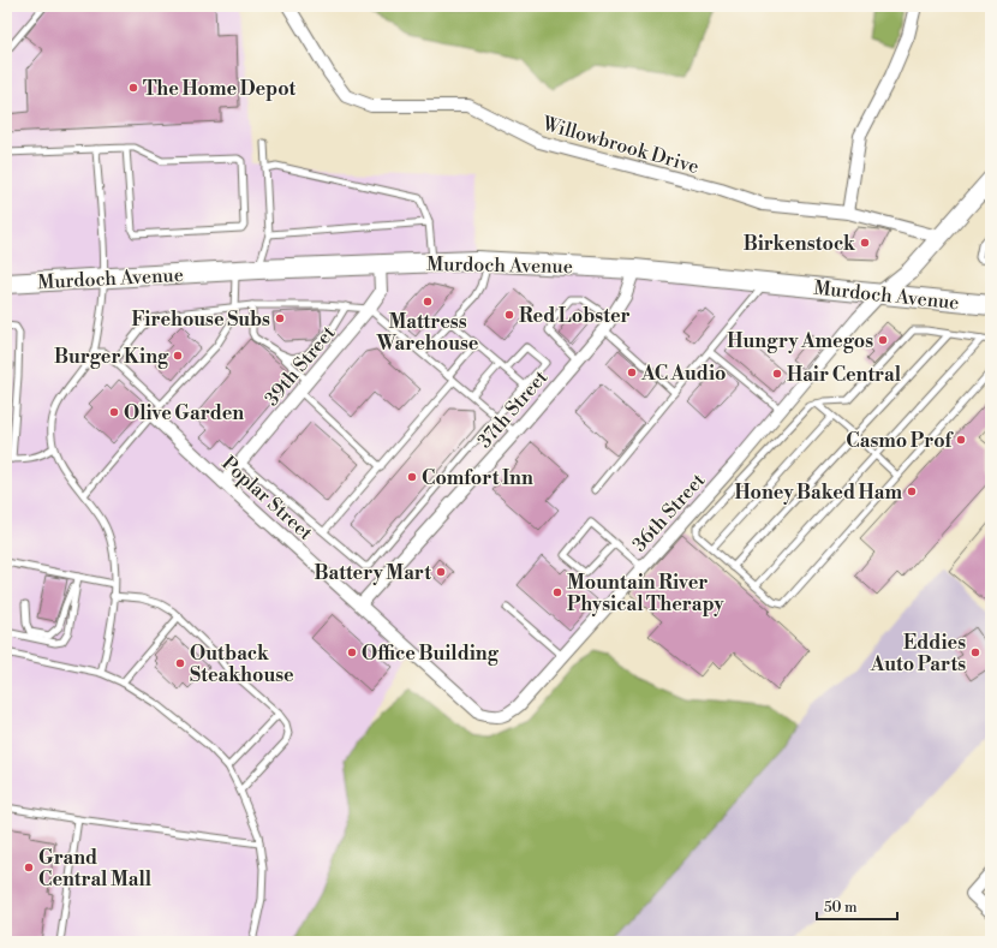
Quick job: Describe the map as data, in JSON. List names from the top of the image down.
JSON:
{
  "streets": {
    "main road": ["Murdoch Avenue"],
    "street": [
      "Willowbrook Drive",
      "39th Street",
      "37th Street",
      "Poplar Street",
      "36th Street"
    ]
  },
  "crossings": [
    ["Murdoch Avenue", "39th Street"],
    ["Murdoch Avenue", "37th Street"],
    ["Murdoch Avenue", "36th Street"],
    ["39th Street", "Poplar Street"],
    ["37th Street", "Poplar Street"],
    ["37th Street", "36th Street"],
    ["Poplar Street", "36th Street"]
  ],
  "places": [
    "The Home Depot",
    "Birkenstock",
    "Mattress Warehouse",
    "Red Lobster",
    "Firehouse Subs",
    "Hungry Amegos",
    "Burger King",
    "AC Audio",
    "Hair Central",
    "Olive Garden",
    "Casmo Prof",
    "Comfort Inn",
    "Honey Baked Ham",
    "Battery Mart",
    "Mountain River Physical Therapy",
    "Office Building",
    "Eddies Auto Parts",
    "Outback Steakhouse",
    "Grand Central Mall"
  ],
  "scale_bar": "50 m"
}
